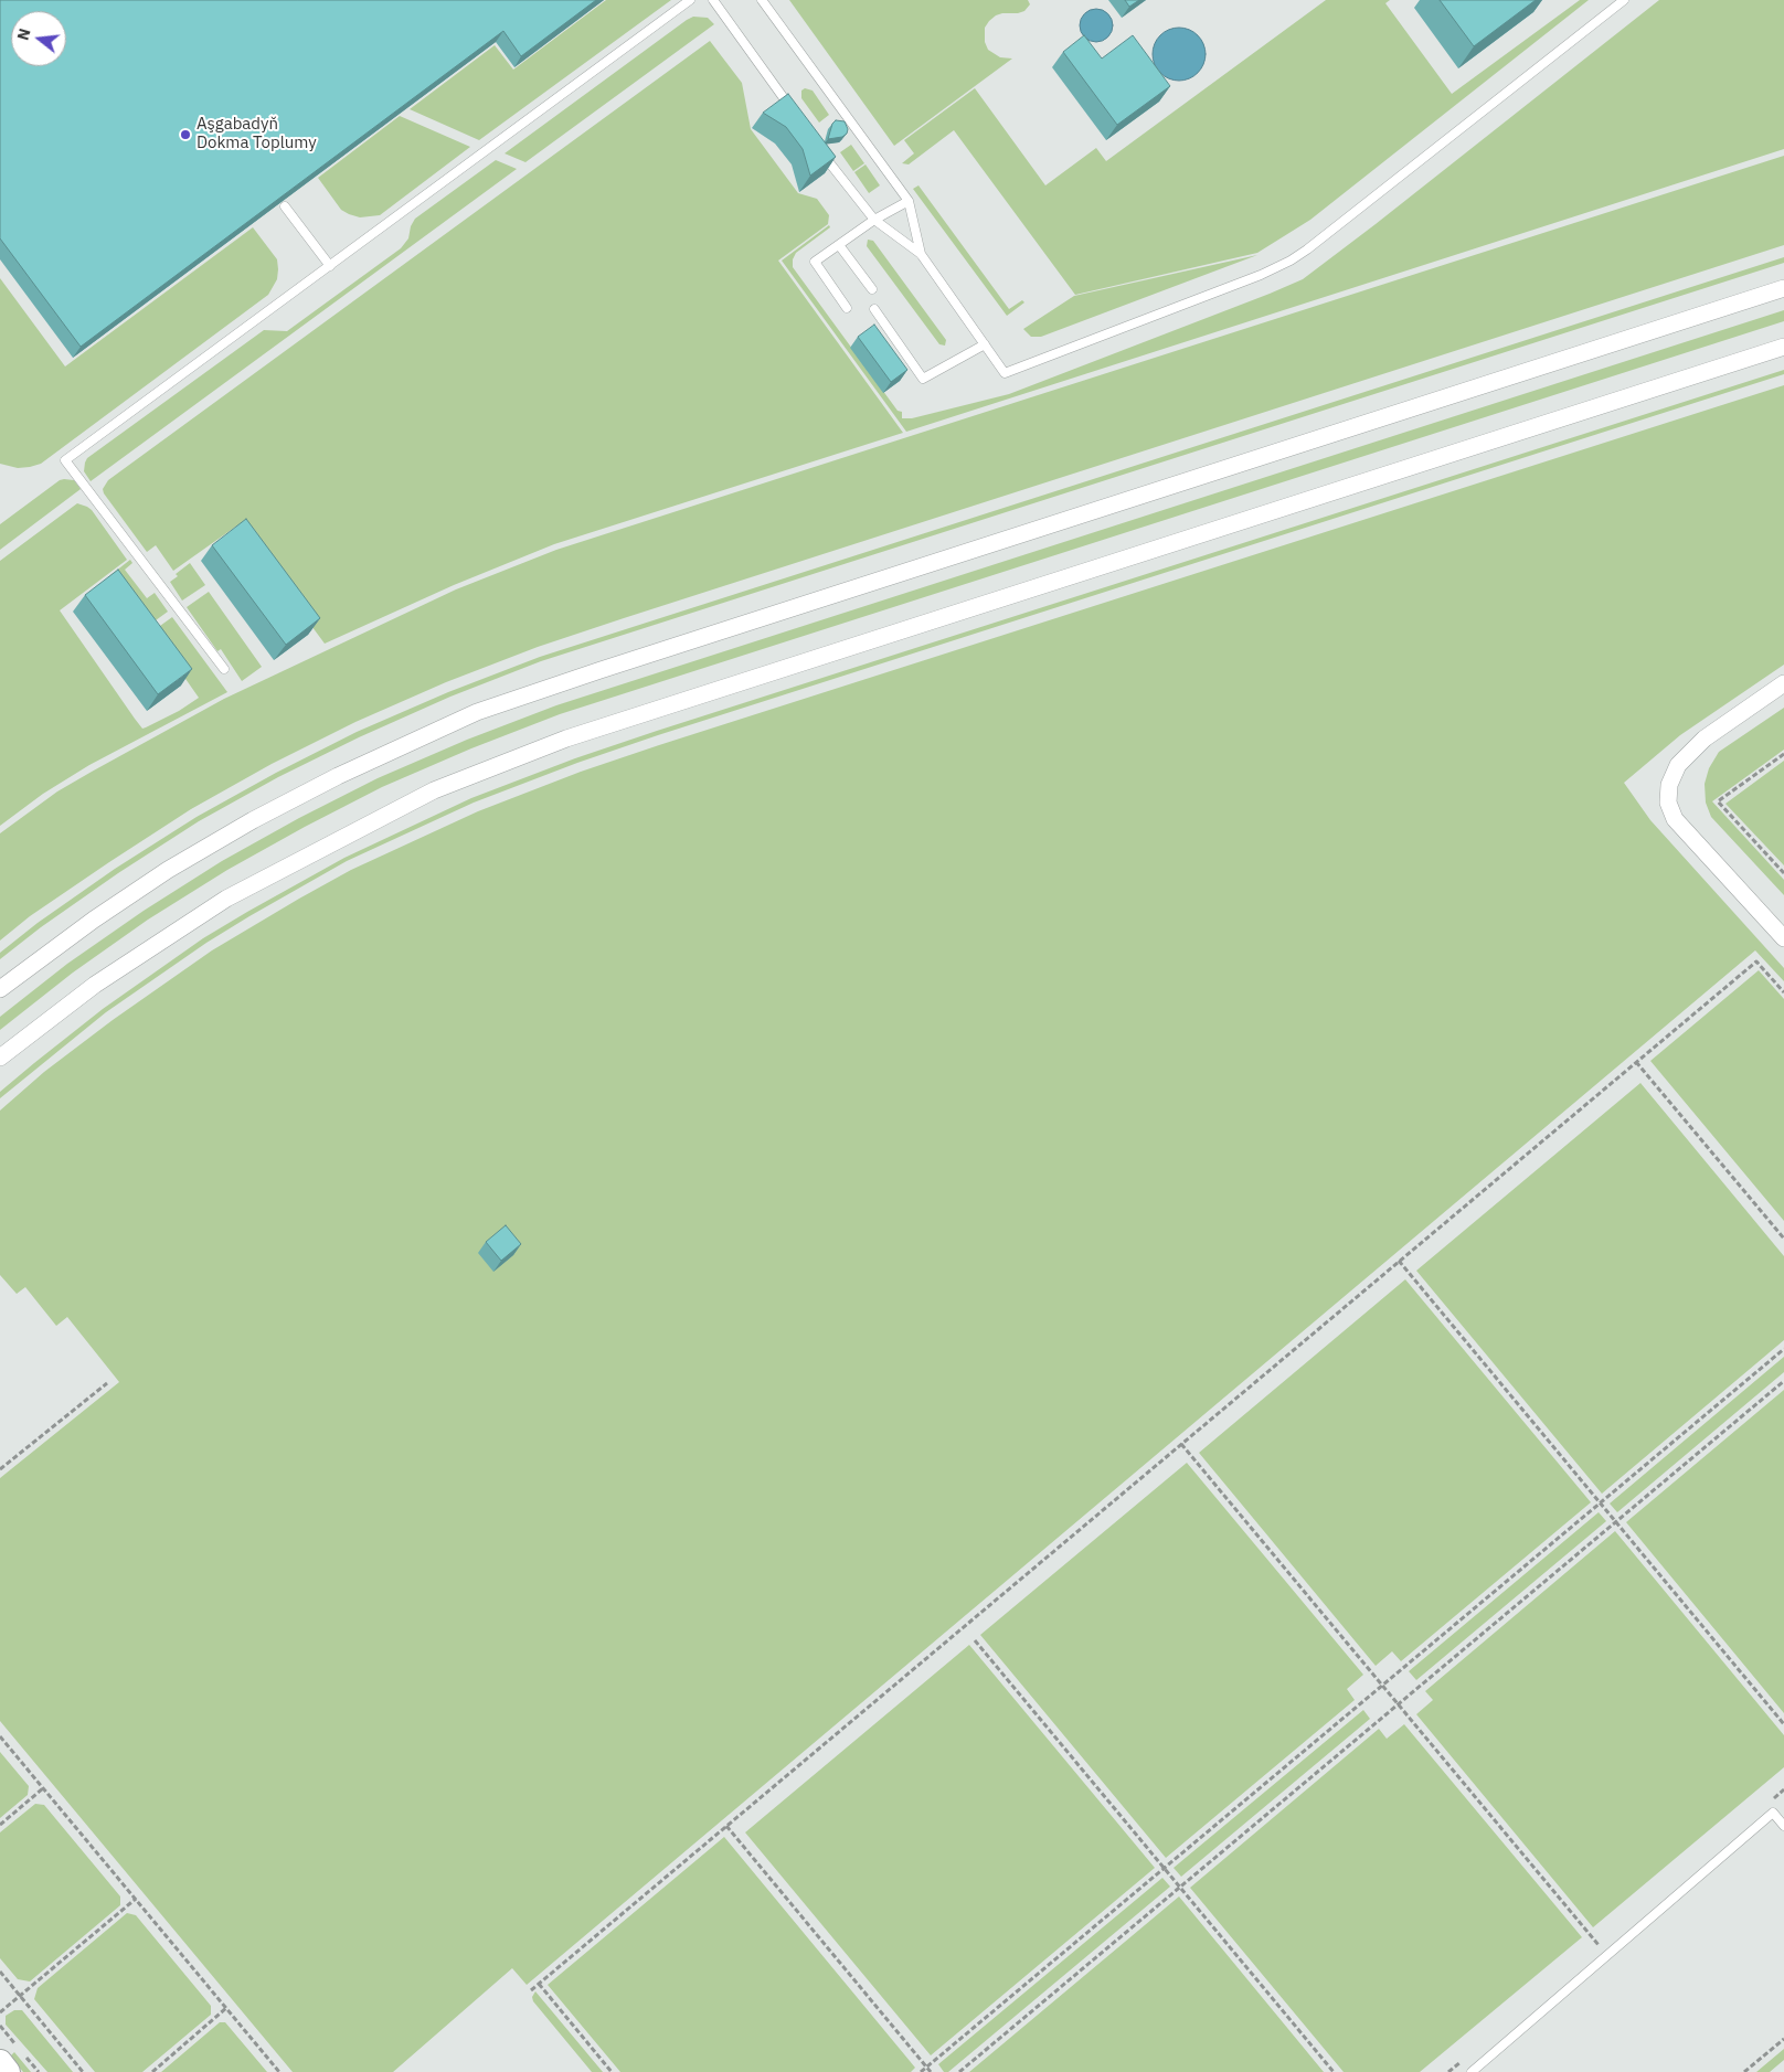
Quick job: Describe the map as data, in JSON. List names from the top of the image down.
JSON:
{
  "places": ["Aşgabadyň Dokma Toplumy"],
  "north": "left"
}
